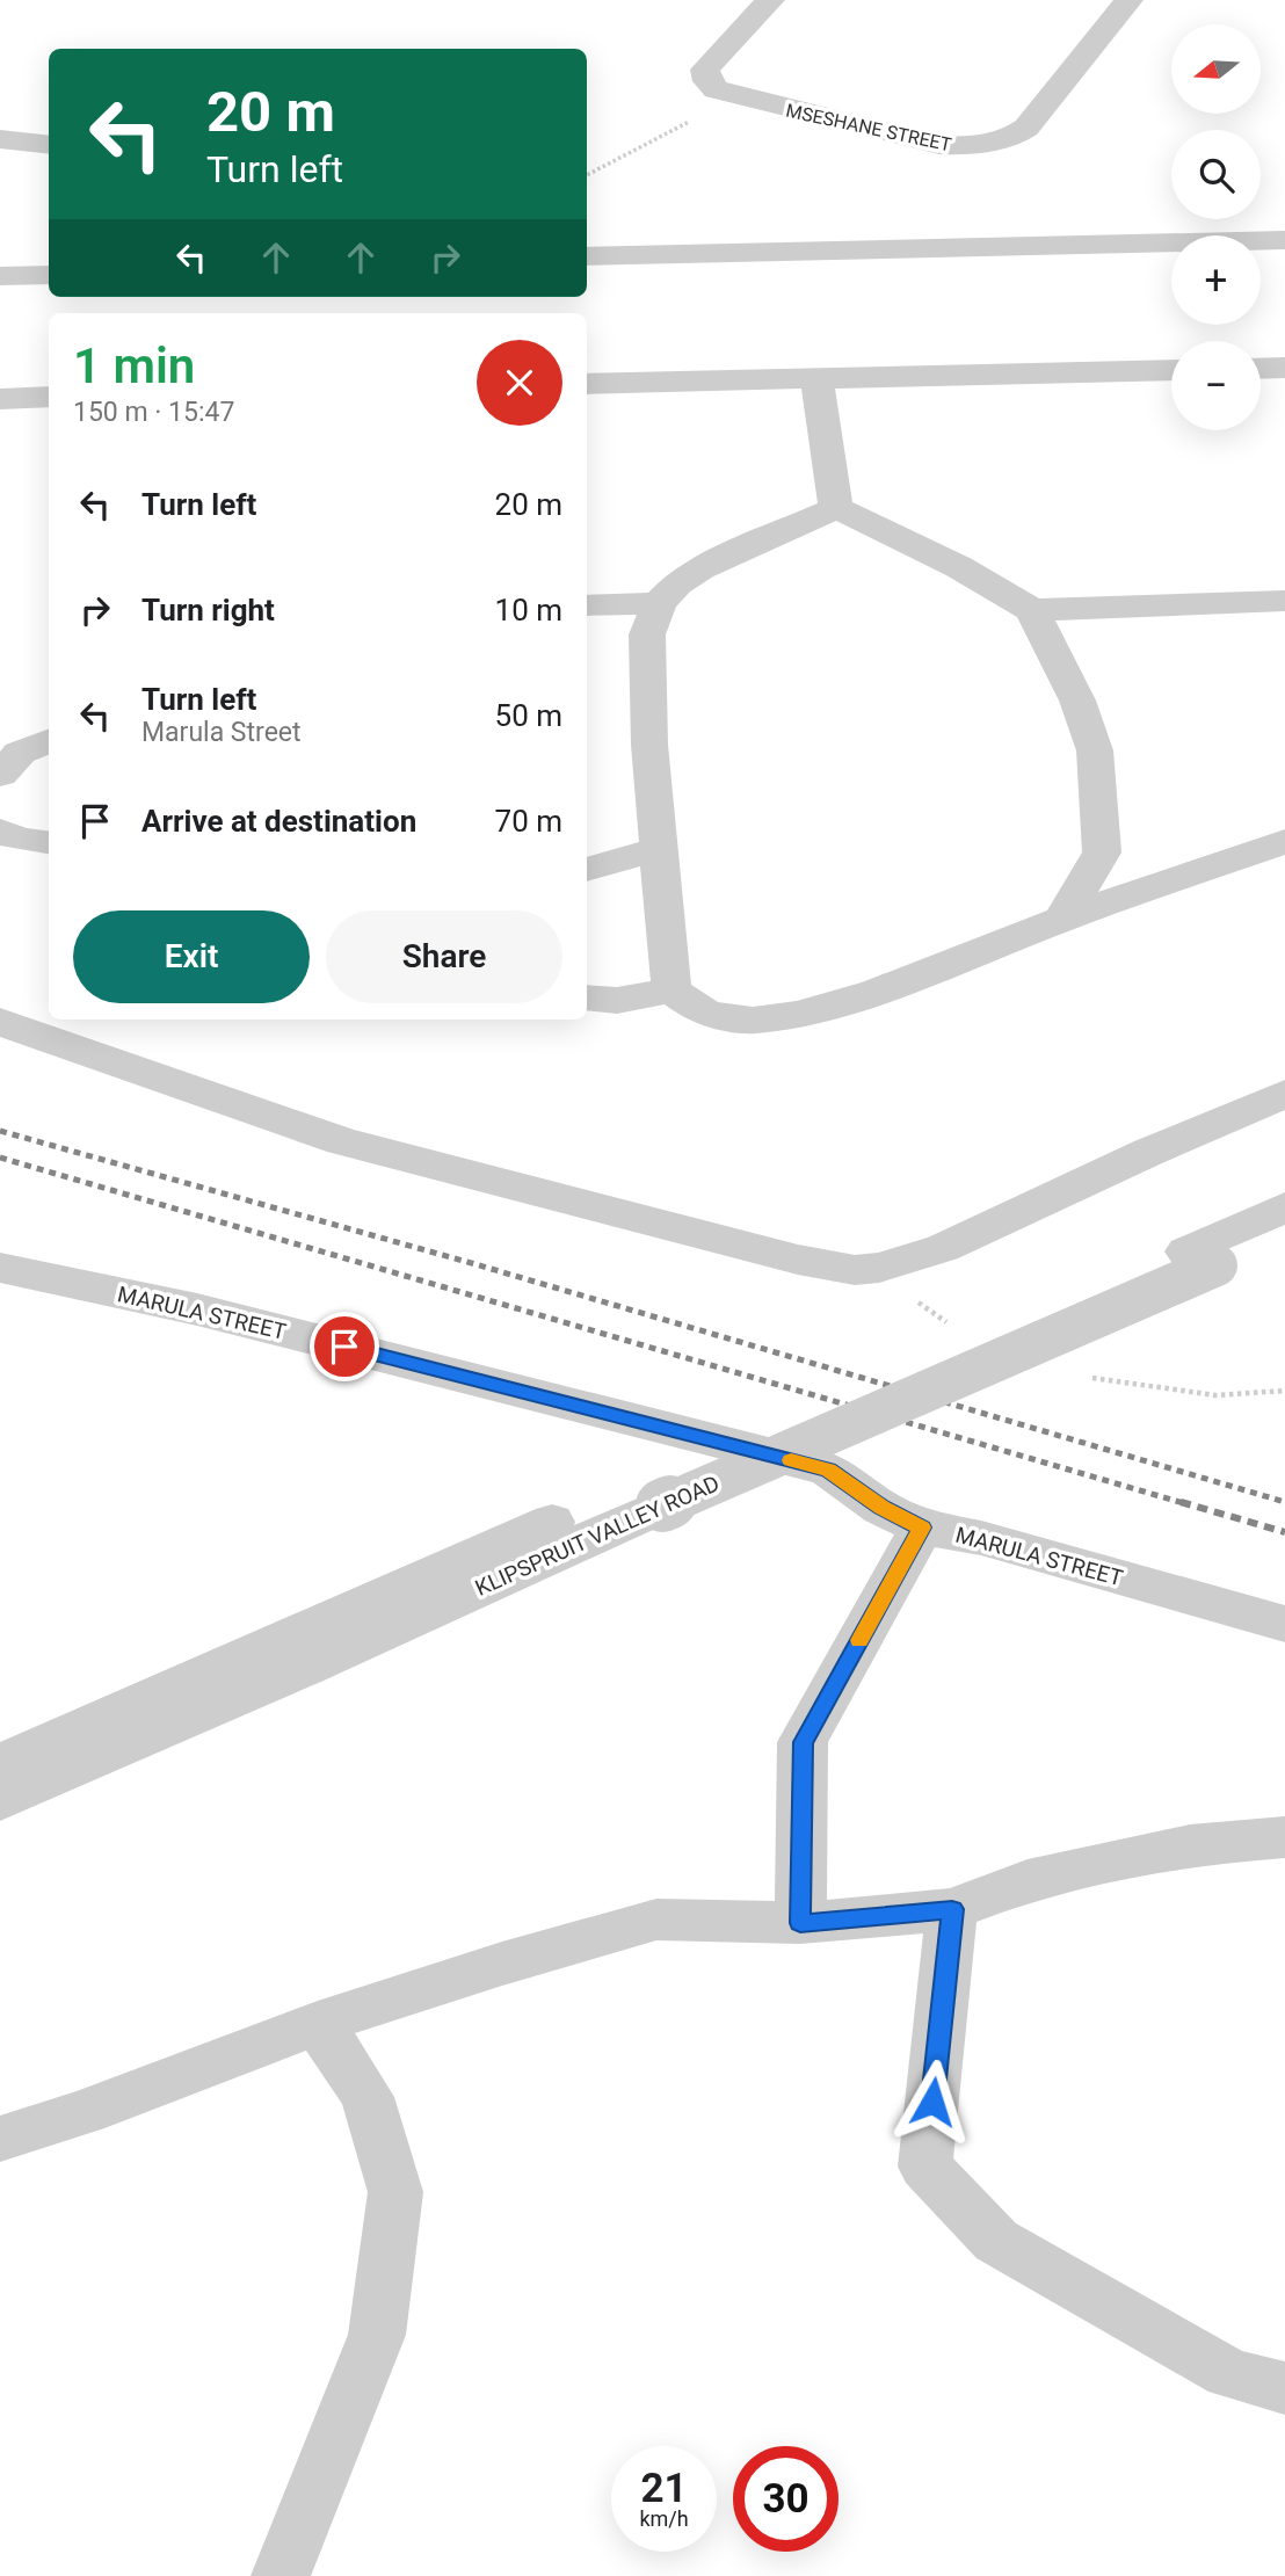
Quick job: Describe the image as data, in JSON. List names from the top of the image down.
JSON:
{
  "streets": {
    "street": ["MSESHANE STREET", "MARULA STREET", "KLIPSPRUIT VALLEY ROAD"]
  },
  "north": "left",
  "page": {
    "map_buttons": ["+", "−"],
    "turn": ["20 m", "Turn left"],
    "heading": ["1 min", "150 m · 15:47"],
    "list": [
      {
        "name": "Turn left",
        "value": "20 m"
      },
      {
        "name": "Turn right",
        "value": "10 m"
      },
      {
        "name": "Turn left",
        "note": "Marula Street",
        "value": "50 m"
      },
      {
        "name": "Arrive at destination",
        "value": "70 m"
      }
    ],
    "buttons": ["Exit", "Share"],
    "speed": "21 km/h",
    "limit": "30"
  }
}
